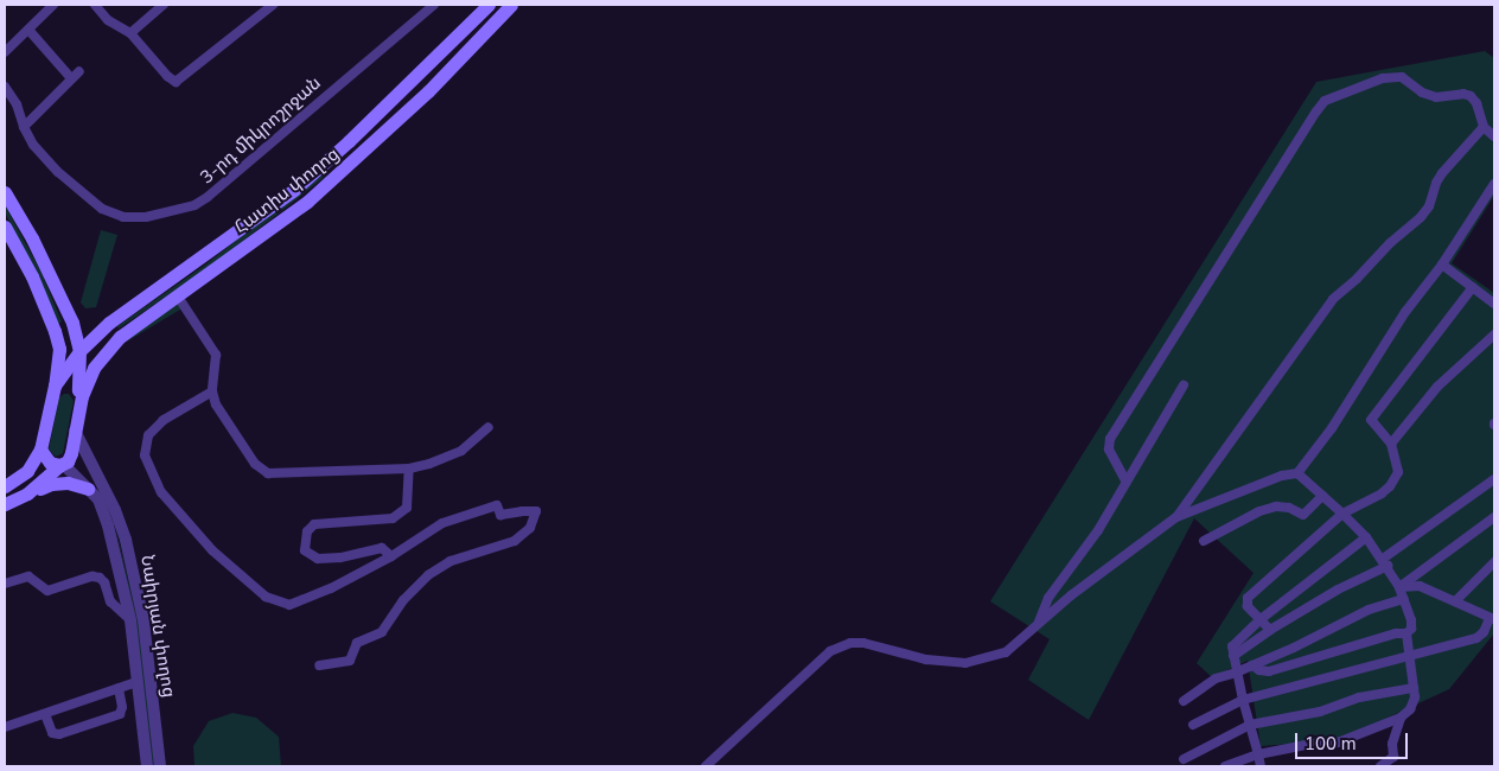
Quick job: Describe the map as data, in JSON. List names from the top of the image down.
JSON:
{
  "streets": {
    "main road": ["Հատիս փողոց"],
    "street": ["3-րդ միկրոշրջան", "Նաիրյան փողոց"]
  },
  "scale_bar": "100 m"
}
